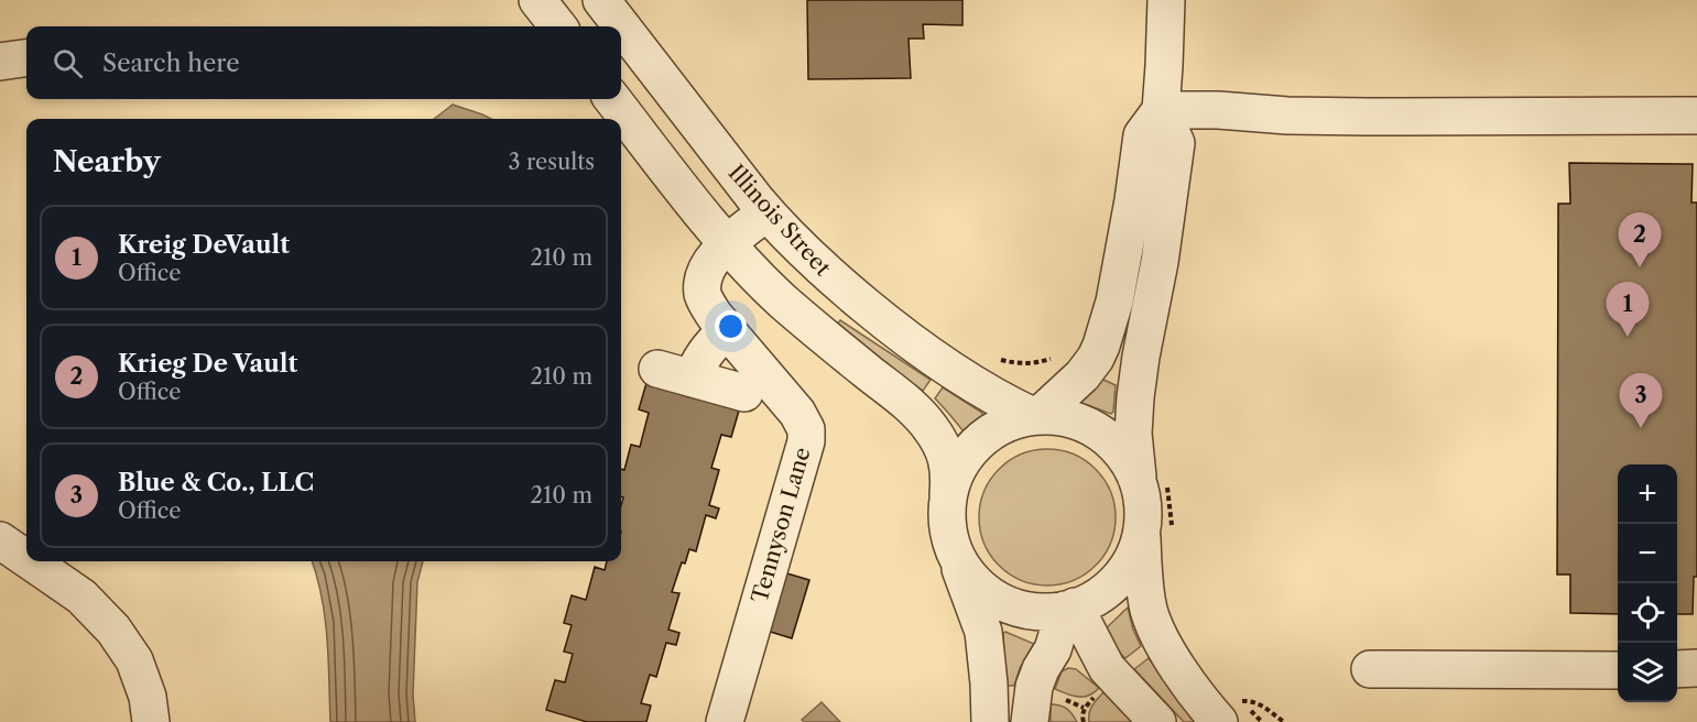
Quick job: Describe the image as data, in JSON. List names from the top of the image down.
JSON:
{
  "streets": {
    "street": ["Illinois Street", "Tennyson Lane"]
  },
  "crossings": [
    ["Illinois Street", "Tennyson Lane"]
  ],
  "page": {
    "search": "Search here",
    "heading": ["Nearby", "3 results"],
    "list": [
      {
        "mark": "1",
        "name": "Kreig DeVault",
        "note": "Office",
        "value": "210 m"
      },
      {
        "mark": "2",
        "name": "Krieg De Vault",
        "note": "Office",
        "value": "210 m"
      },
      {
        "mark": "3",
        "name": "Blue & Co., LLC",
        "note": "Office",
        "value": "210 m"
      }
    ],
    "pins": ["2", "1", "3"],
    "map_buttons": ["+", "−"]
  }
}
